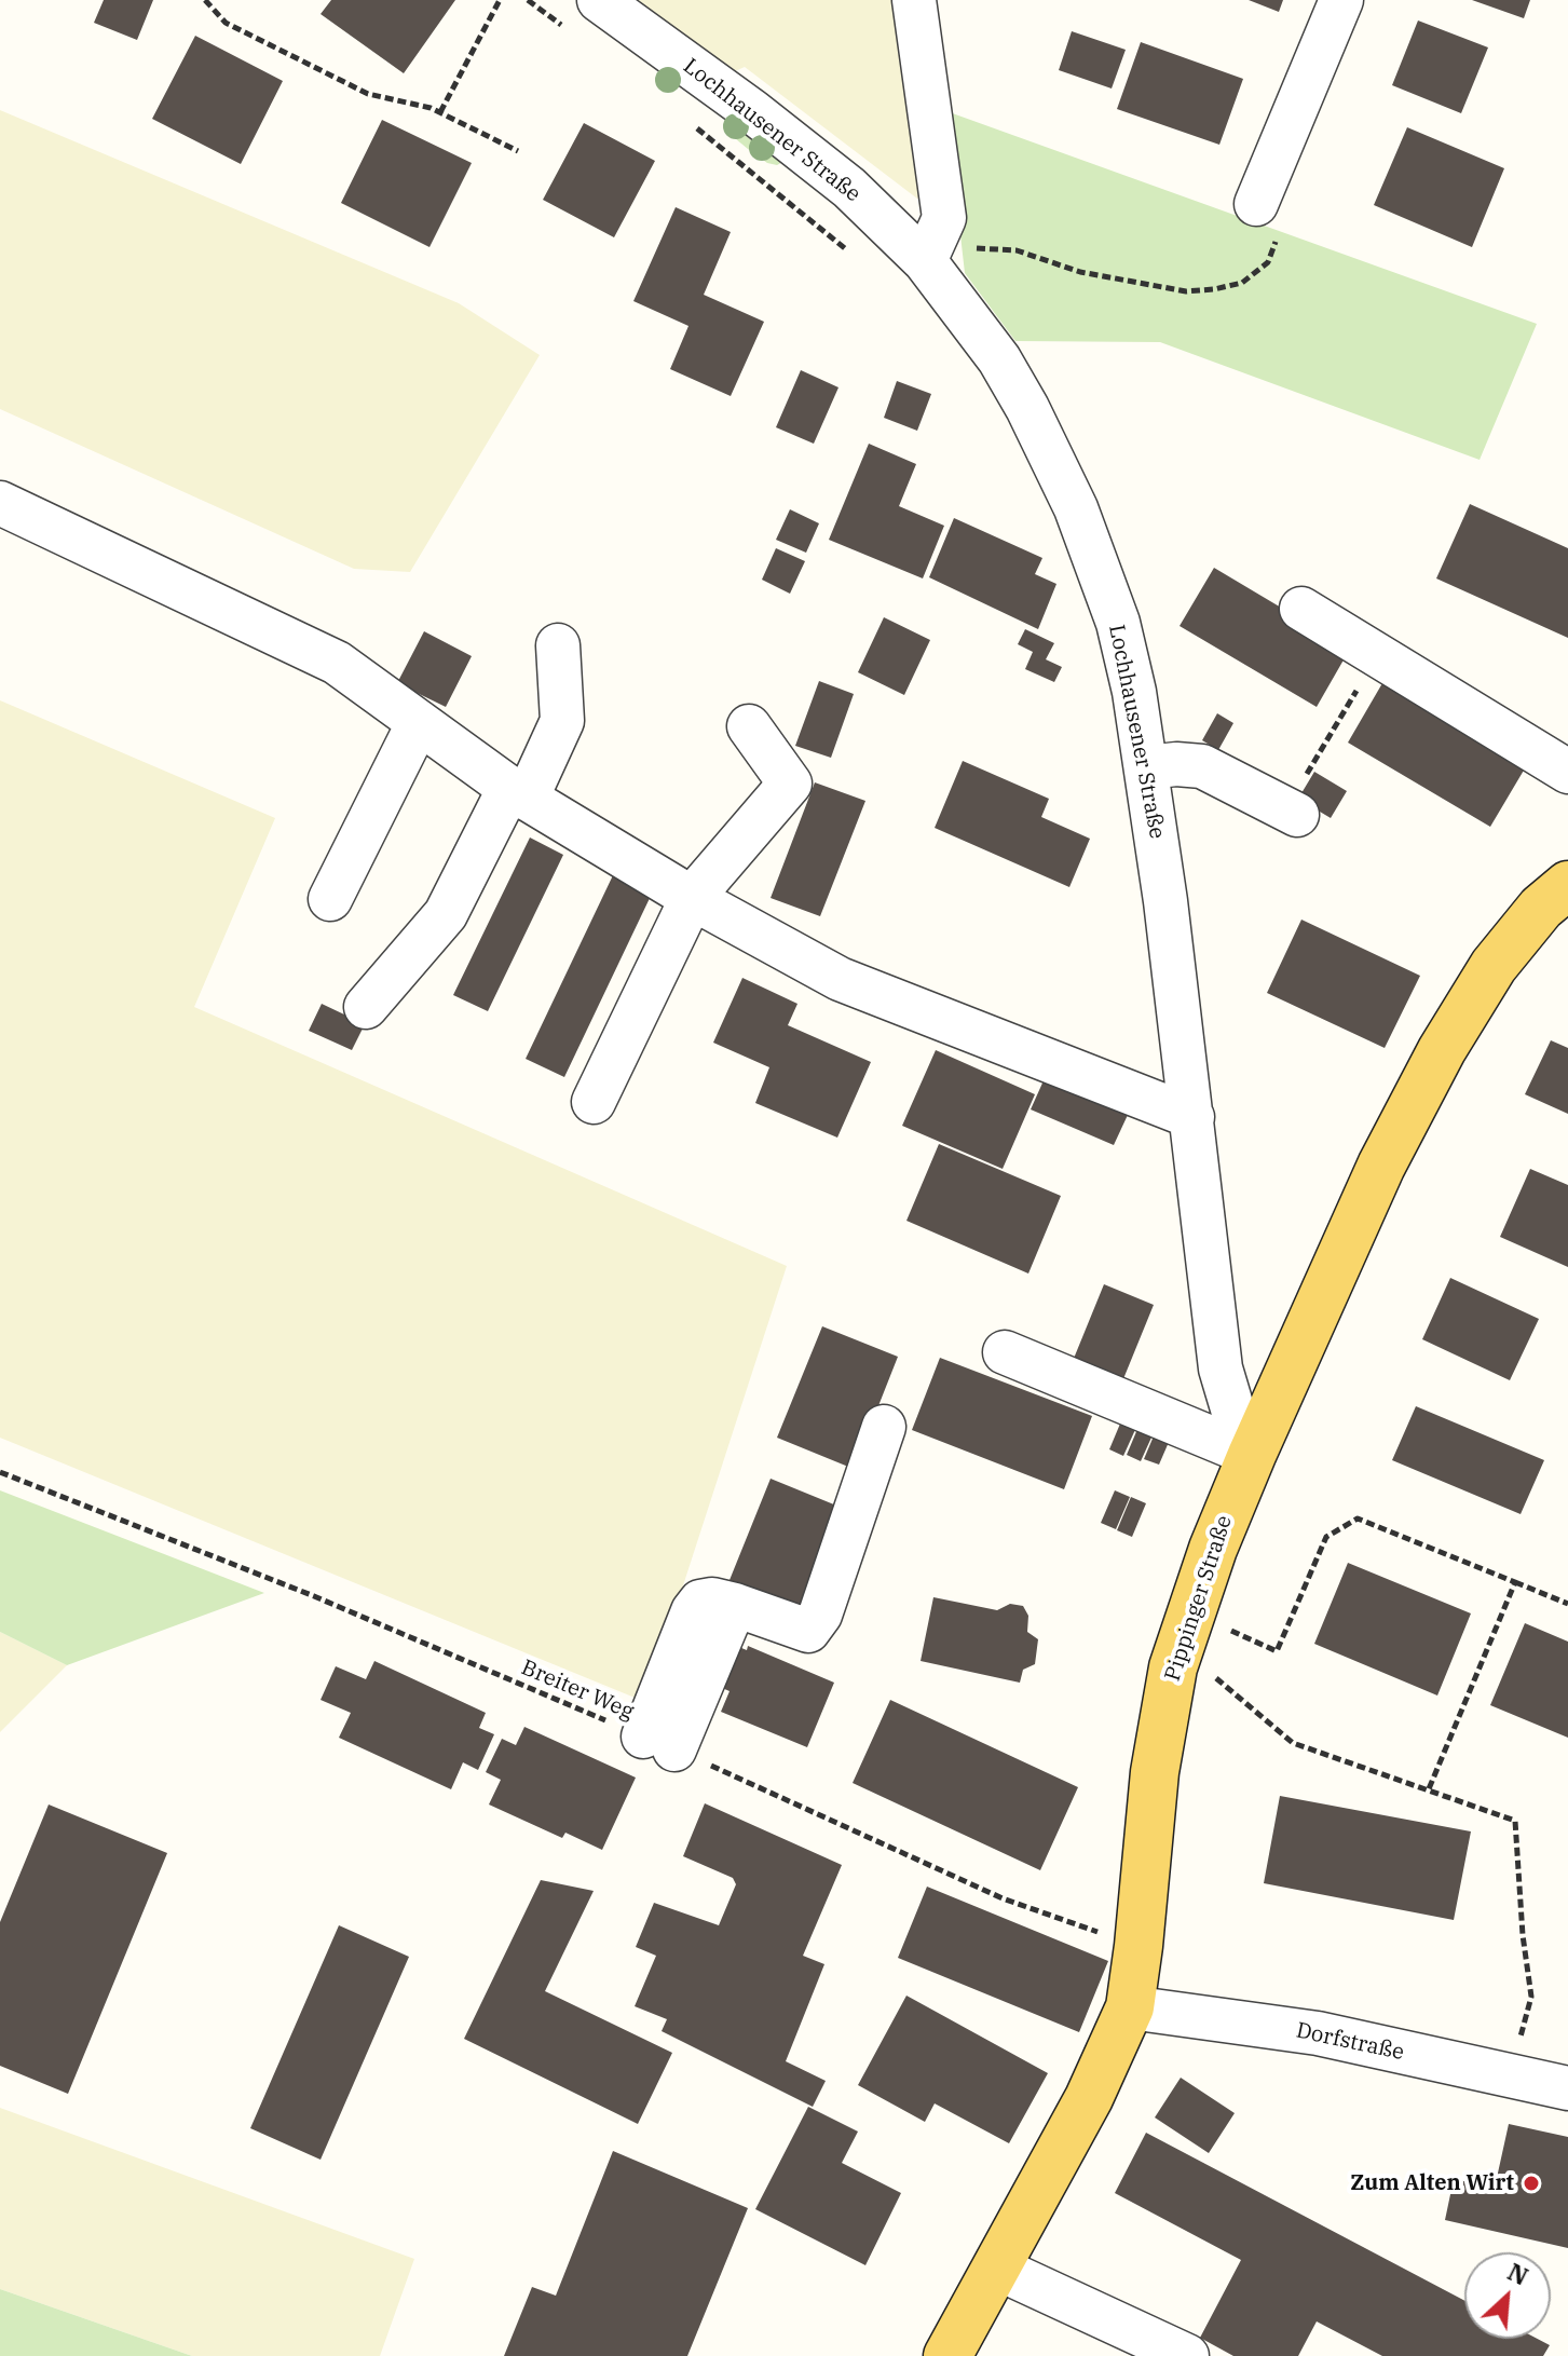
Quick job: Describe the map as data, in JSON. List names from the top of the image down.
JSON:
{
  "streets": {
    "main road": ["Pippinger Straße"],
    "street": ["Lochhausener Straße", "Dorfstraße"],
    "path": ["Breiter Weg"]
  },
  "crossings": [
    ["Lochhausener Straße", "Pippinger Straße"],
    ["Pippinger Straße", "Breiter Weg"],
    ["Pippinger Straße", "Dorfstraße"]
  ],
  "places": ["Zum Alten Wirt"],
  "north": "top right"
}
